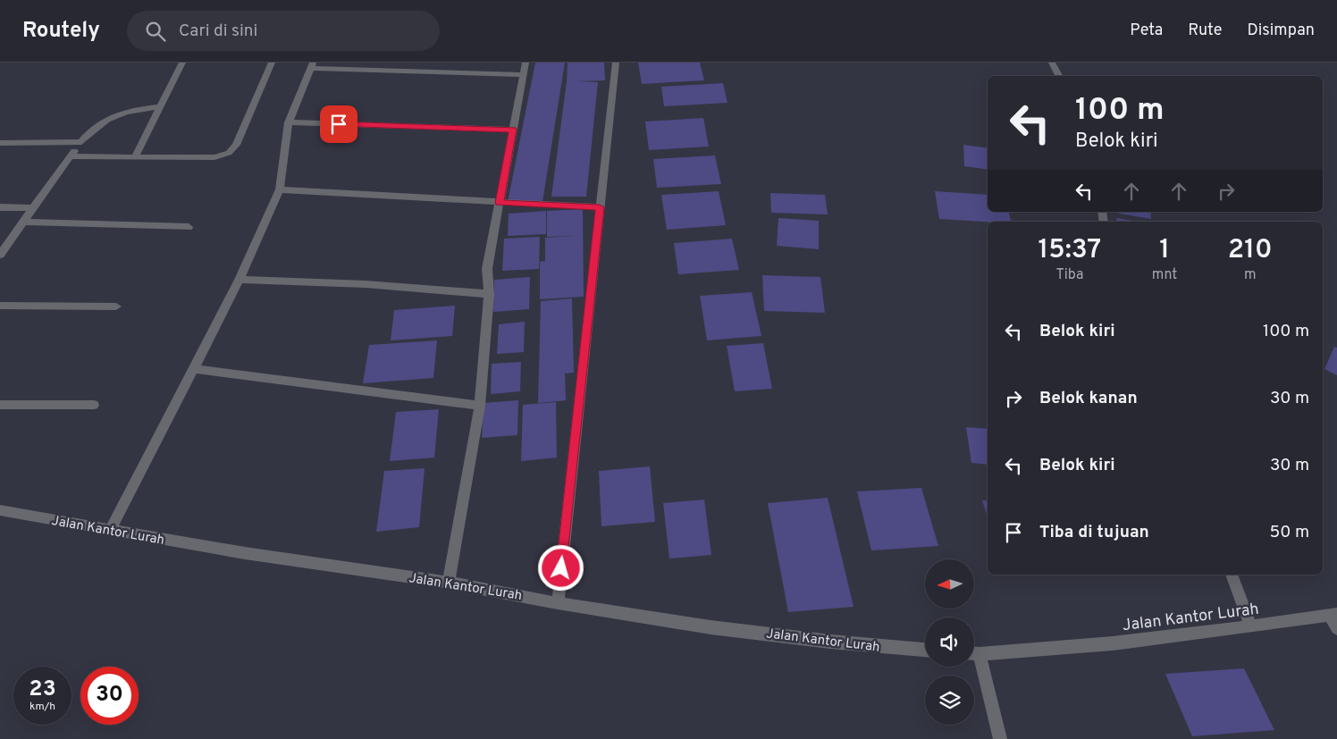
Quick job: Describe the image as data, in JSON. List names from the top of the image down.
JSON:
{
  "streets": {
    "street": ["Jalan Kantor Lurah"]
  },
  "north": "left",
  "page": {
    "header": "Routely",
    "search": "Cari di sini",
    "nav": ["Peta", "Rute", "Disimpan"],
    "turn": ["100 m", "Belok kiri"],
    "eta": [
      "15:37",
      "Tiba",
      "1",
      "mnt",
      "210",
      "m"
    ],
    "list": [
      {
        "name": "Belok kiri",
        "value": "100 m"
      },
      {
        "name": "Belok kanan",
        "value": "30 m"
      },
      {
        "name": "Belok kiri",
        "value": "30 m"
      },
      {
        "name": "Tiba di tujuan",
        "value": "50 m"
      }
    ],
    "speed": "23 km/h",
    "limit": "30"
  }
}
